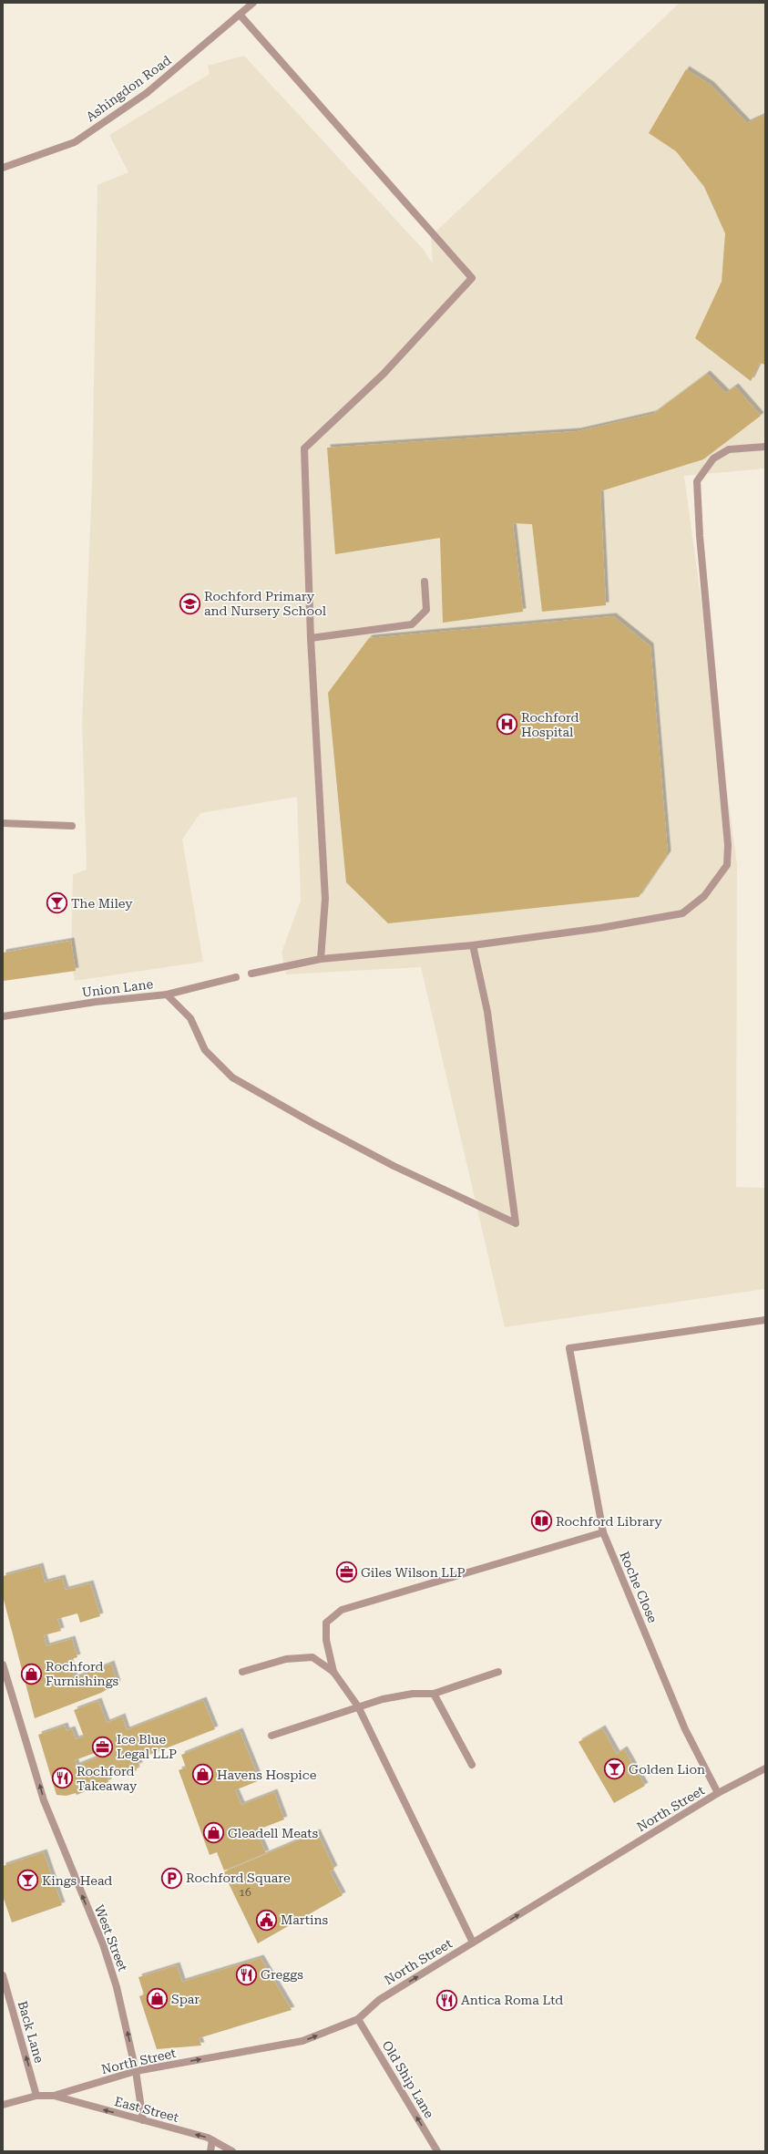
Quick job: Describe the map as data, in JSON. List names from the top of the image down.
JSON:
{
  "streets": {
    "street": [
      "Ashingdon Road",
      "Union Lane",
      "Roche Close",
      "North Street",
      "West Street",
      "Back Lane",
      "Old Ship Lane",
      "East Street"
    ]
  },
  "crossings": [
    ["Roche Close", "North Street"],
    ["North Street", "West Street"],
    ["North Street", "Old Ship Lane"],
    ["North Street", "East Street"],
    ["West Street", "East Street"]
  ],
  "one_way": [
    "North Street",
    "West Street",
    "Back Lane",
    "Old Ship Lane",
    "East Street"
  ],
  "places": {
    "school or university": ["Rochford Primary and Nursery School"],
    "hospital": ["Rochford Hospital"],
    "bar": ["The Miley", "Golden Lion", "Kings Head"],
    "library": ["Rochford Library"],
    "office": ["Giles Wilson LLP", "Ice Blue Legal LLP"],
    "shop": [
      "Rochford Furnishings",
      "Havens Hospice",
      "Gleadell Meats",
      "Spar"
    ],
    "restaurant": ["Rochford Takeaway", "Greggs", "Antica Roma Ltd"],
    "parking": ["Rochford Square"],
    "public building": ["Martins"]
  },
  "house_numbers": ["16"]
}
